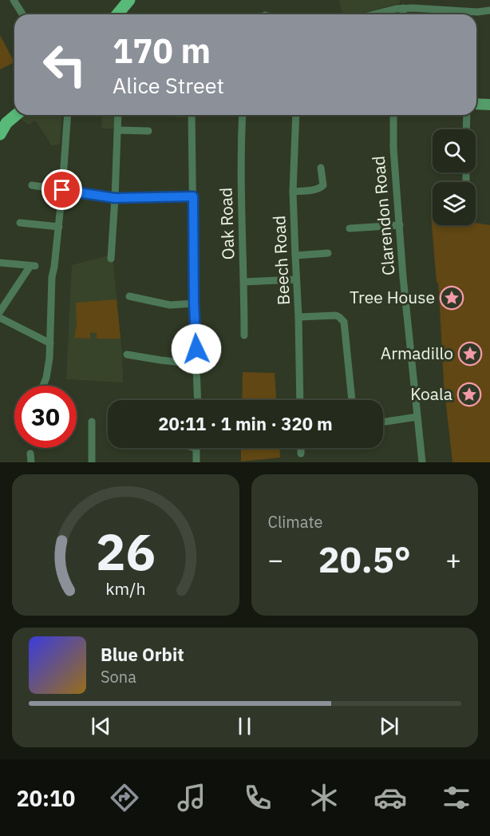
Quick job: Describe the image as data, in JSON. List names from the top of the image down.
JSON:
{
  "streets": {
    "street": ["Clarendon Road", "Oak Road", "Beech Road"]
  },
  "places": {
    "place": ["Tree House", "Armadillo", "Koala"]
  },
  "page": {
    "turn": ["170 m", "Alice Street"],
    "limit": "30",
    "trip": "20:11 · 1 min · 320 m",
    "tile": "Climate",
    "heat": ["−", "20.5°", "+"],
    "song": ["Blue Orbit", "Sona"],
    "tabs": "20:10",
    "gauge": ["26", "km/h"]
  }
}
